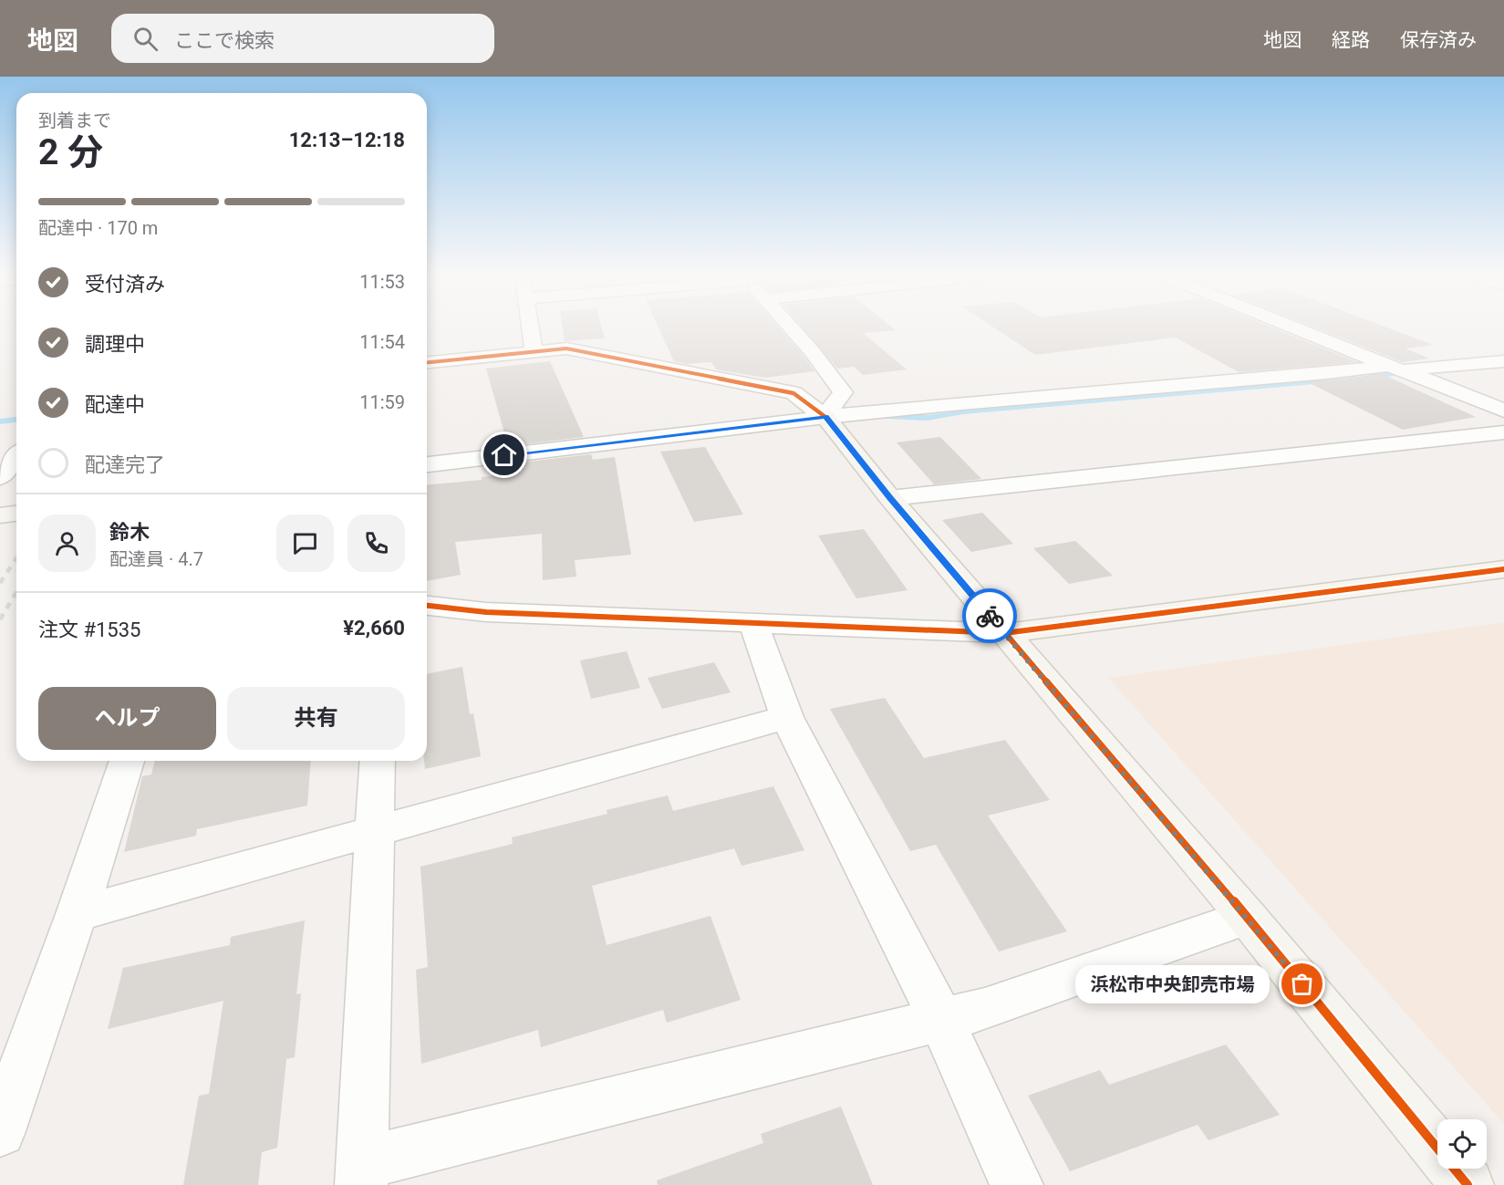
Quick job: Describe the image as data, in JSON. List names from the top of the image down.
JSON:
{
  "places": ["浜松市中央卸売市場"],
  "page": {
    "header": "地図",
    "search": "ここで検索",
    "nav": ["地図", "経路", "保存済み"],
    "heading": ["2 分", "到着まで", "12:13–12:18"],
    "panel": [
      "鈴木",
      "配達員 · 4.7",
      "注文 #1535",
      "¥2,660"
    ],
    "bar": "配達中 · 170 m",
    "list": [
      ["受付済み", "11:53"],
      ["調理中", "11:54"],
      ["配達中", "11:59"],
      "配達完了"
    ],
    "buttons": ["ヘルプ", "共有"],
    "bubble": "浜松市中央卸売市場"
  }
}
